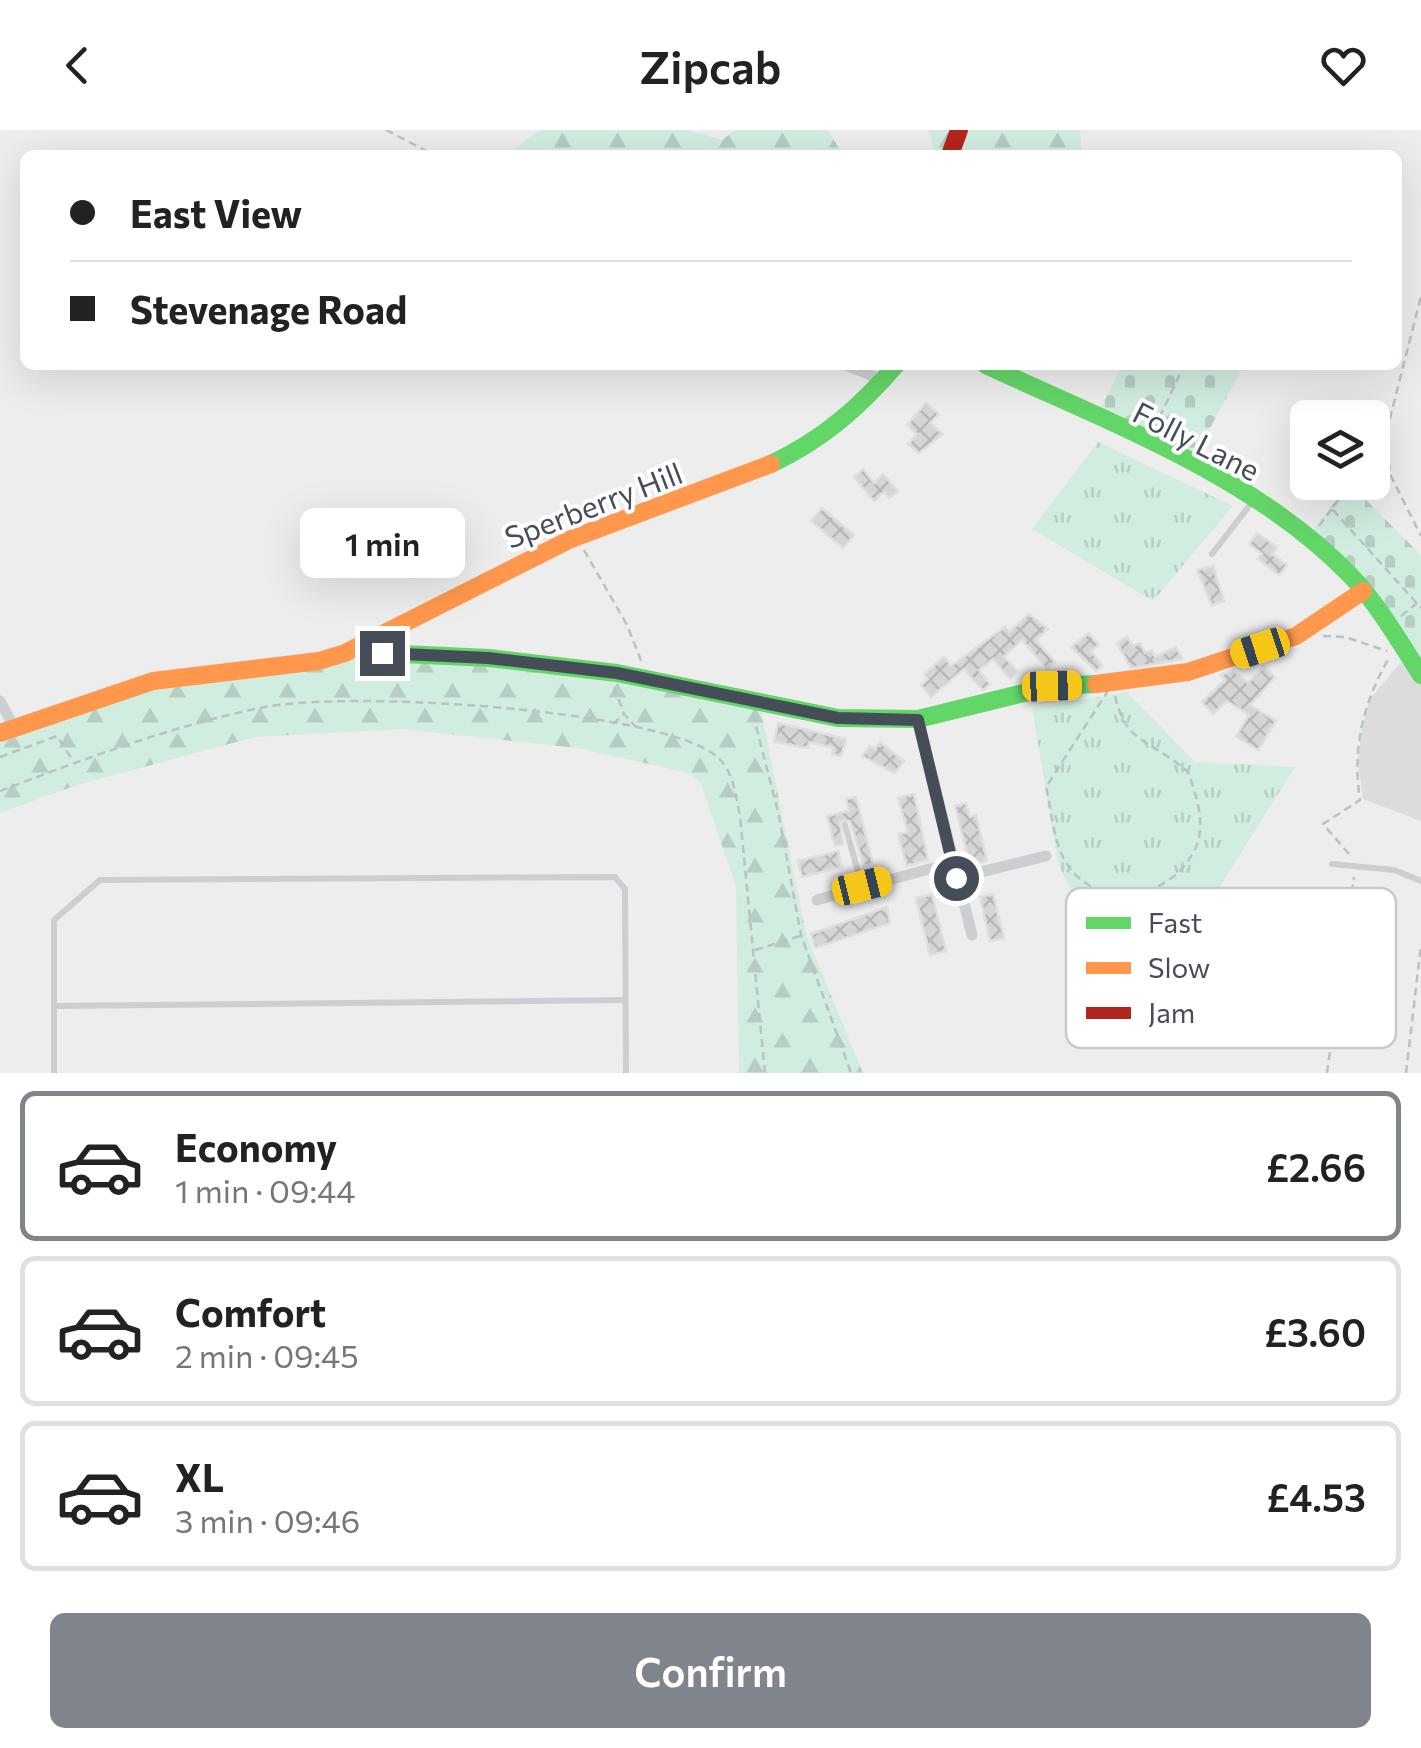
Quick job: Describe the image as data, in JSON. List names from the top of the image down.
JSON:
{
  "streets": {
    "street": ["Folly Lane", "Sperberry Hill"]
  },
  "legend": ["Fast", "Slow", "Jam"],
  "page": {
    "header": "Zipcab",
    "banner": ["East View", "Stevenage Road"],
    "bubble": "1 min",
    "list": [
      {
        "name": "Economy",
        "note": "1 min · 09:44",
        "value": "£2.66"
      },
      {
        "name": "Comfort",
        "note": "2 min · 09:45",
        "value": "£3.60"
      },
      {
        "name": "XL",
        "note": "3 min · 09:46",
        "value": "£4.53"
      }
    ],
    "buttons": "Confirm"
  }
}
